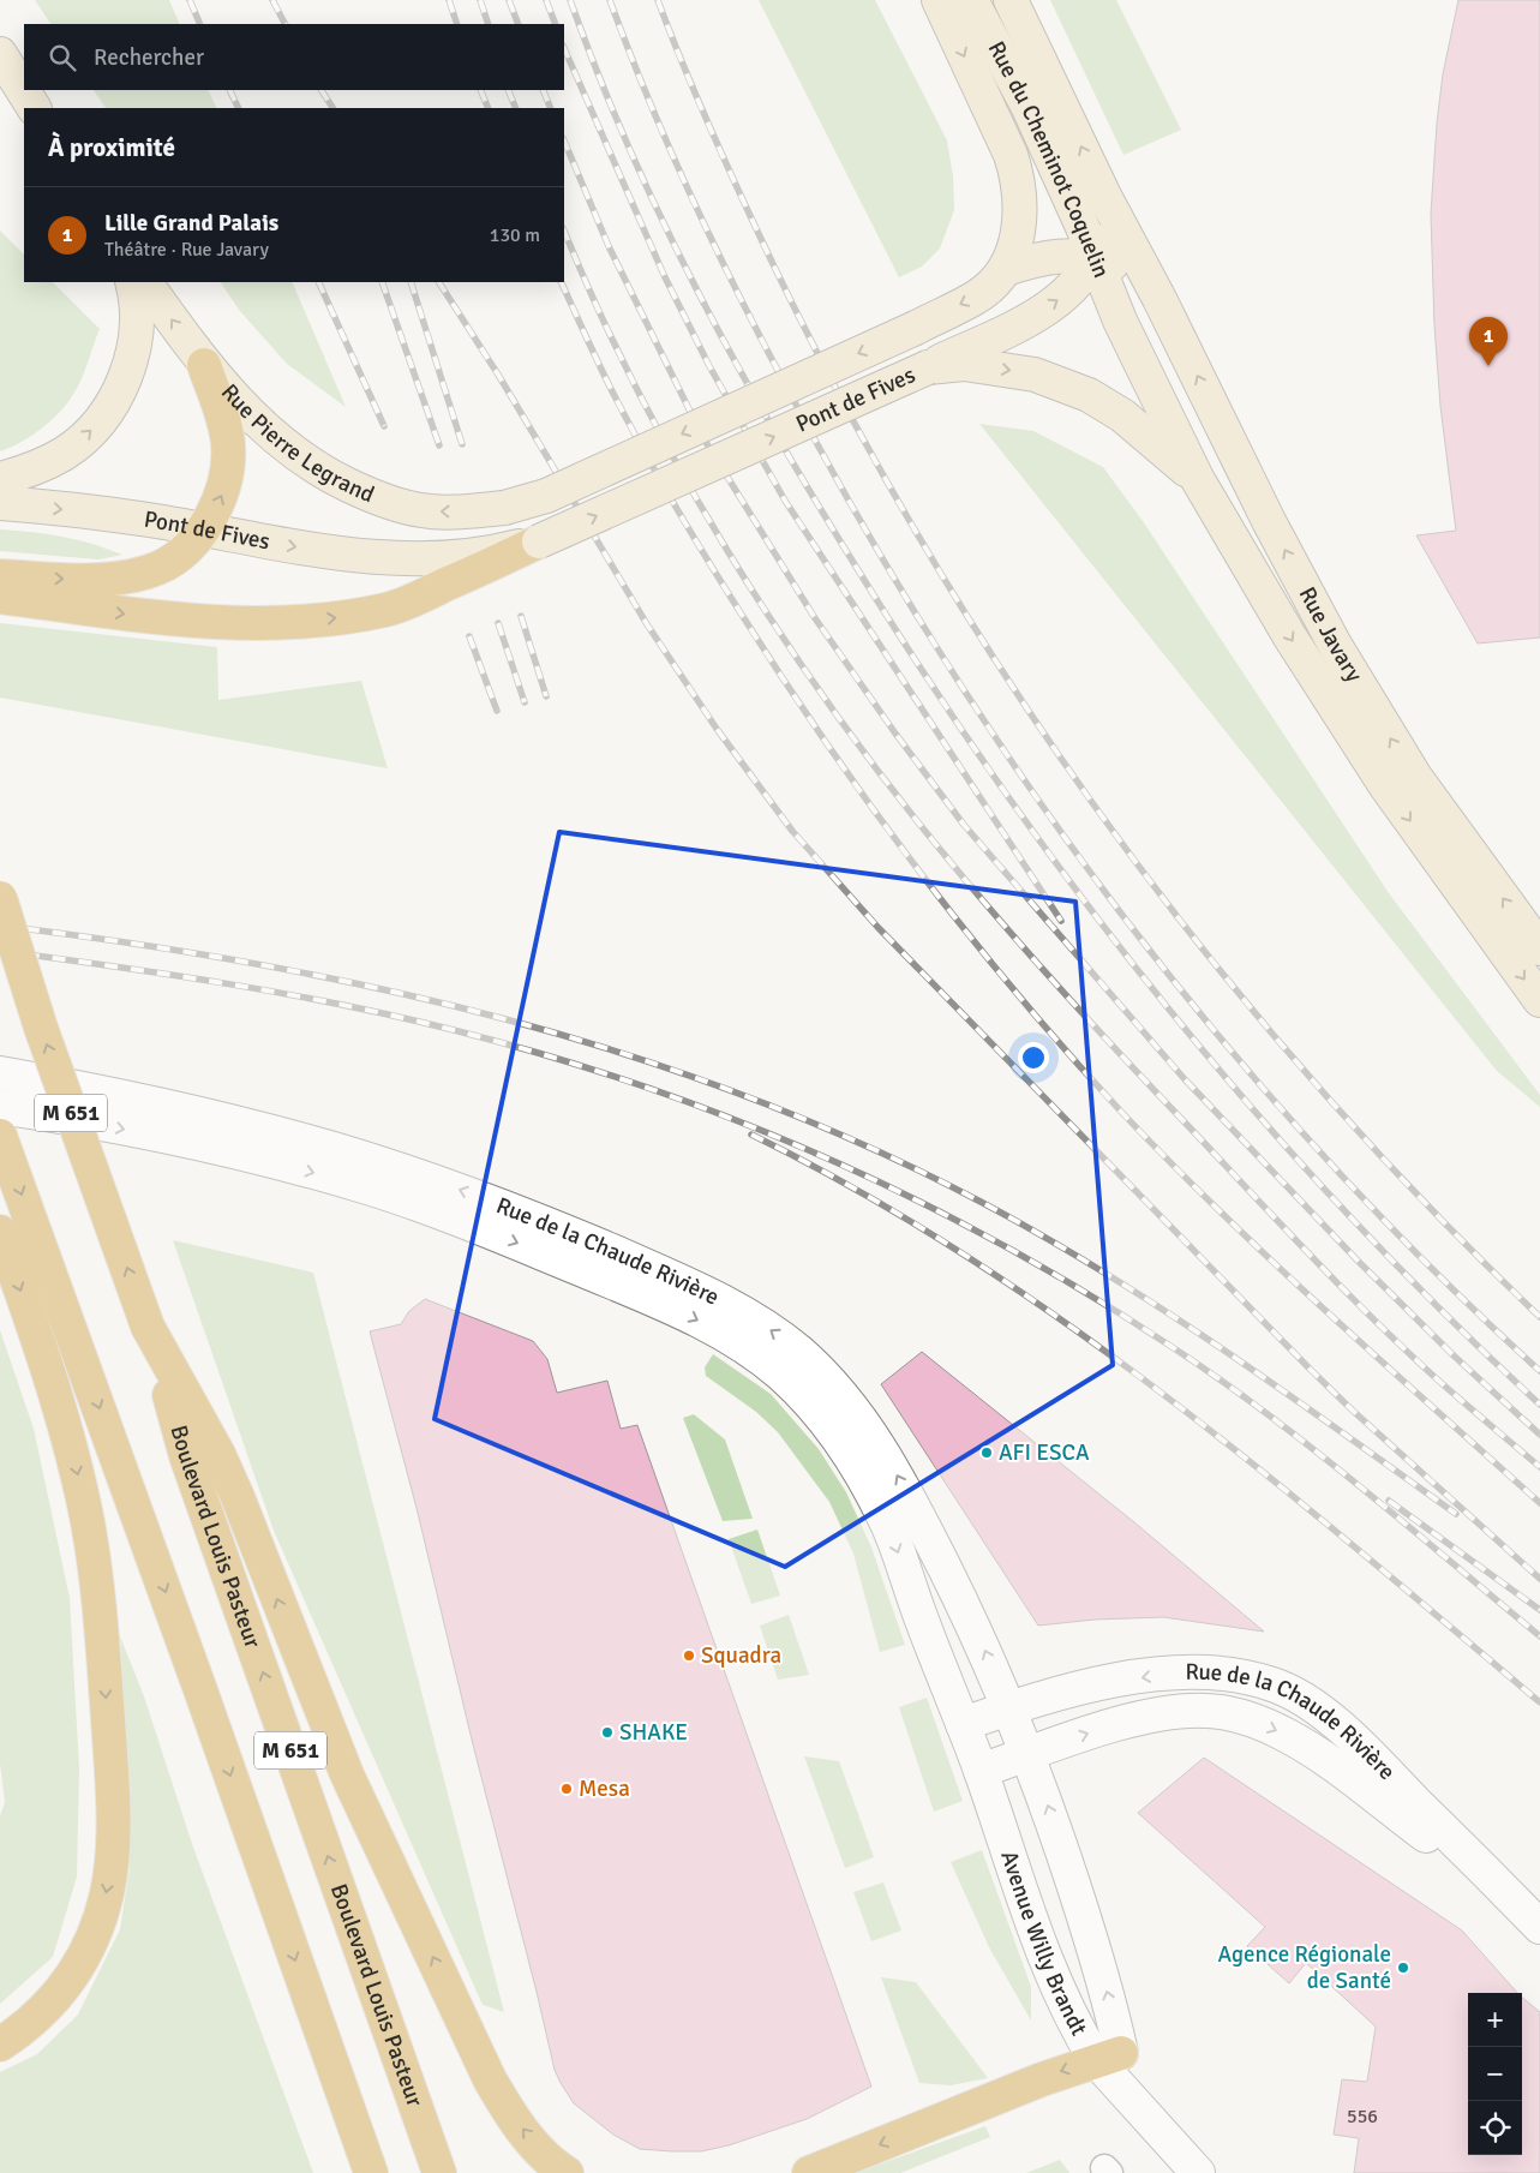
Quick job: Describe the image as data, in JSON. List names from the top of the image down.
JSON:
{
  "streets": {
    "highway": ["M 651", "Boulevard Louis Pasteur"],
    "main road": [
      "Rue du Cheminot Coquelin",
      "Pont de Fives",
      "Rue Pierre Legrand",
      "Rue Javary"
    ],
    "street": ["Rue de la Chaude Rivière", "Avenue Willy Brandt"]
  },
  "crossings": [
    ["Rue du Cheminot Coquelin", "Pont de Fives"],
    ["Rue du Cheminot Coquelin", "Rue Javary"],
    ["Pont de Fives", "Rue Pierre Legrand"],
    ["Pont de Fives", "Rue Javary"],
    ["Rue de la Chaude Rivière", "Avenue Willy Brandt"]
  ],
  "one_way": ["Rue Pierre Legrand"],
  "places": [
    "AFI ESCA",
    "Squadra",
    "SHAKE",
    "Mesa",
    "Agence Régionale de Santé"
  ],
  "house_numbers": ["556"],
  "page": {
    "search": "Rechercher",
    "heading": "À proximité",
    "list": [
      {
        "mark": "1",
        "name": "Lille Grand Palais",
        "note": "Théâtre · Rue Javary",
        "value": "130 m"
      }
    ],
    "pins": "1",
    "map_buttons": ["+", "−"]
  }
}
